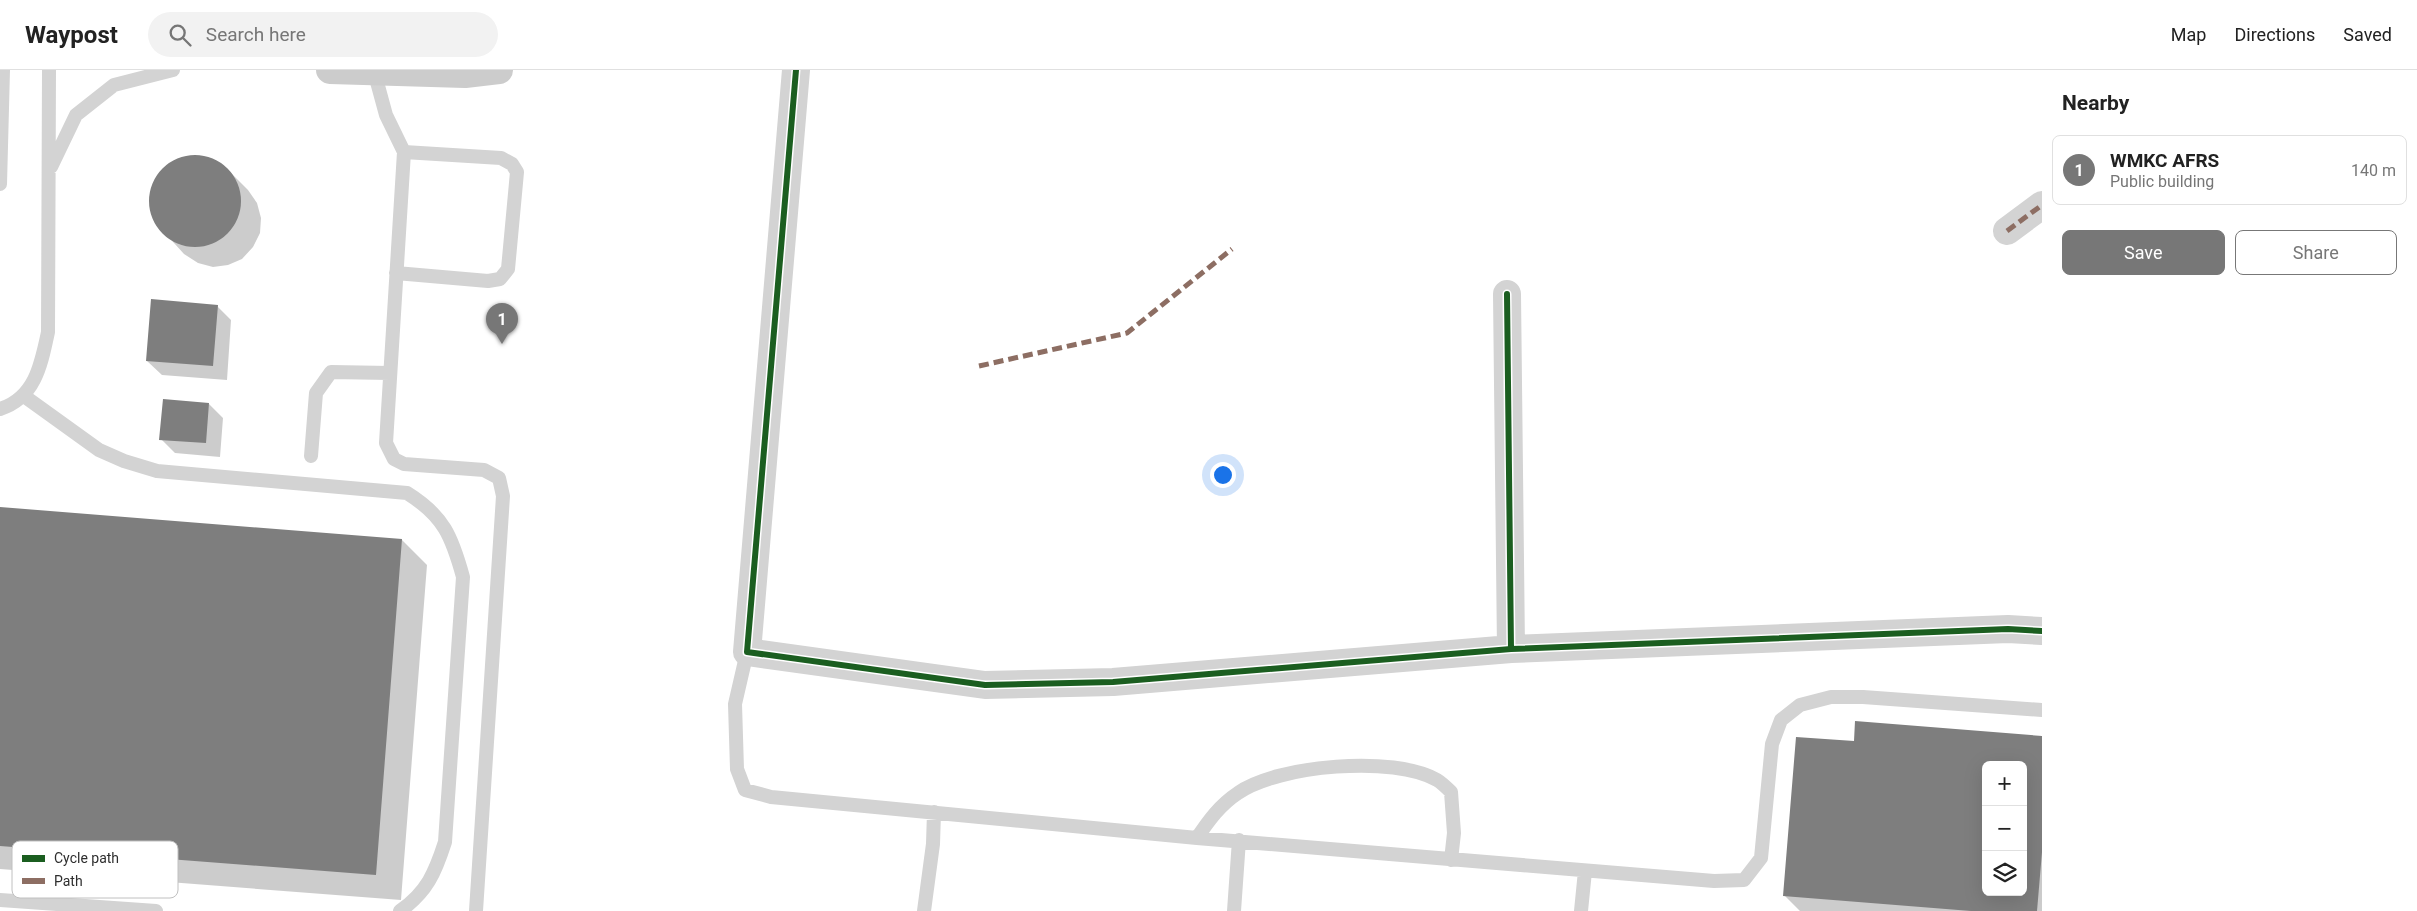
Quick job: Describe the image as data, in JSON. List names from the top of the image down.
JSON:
{
  "legend": ["Cycle path", "Path"],
  "page": {
    "header": "Waypost",
    "search": "Search here",
    "nav": ["Map", "Directions", "Saved"],
    "heading": "Nearby",
    "list": [
      {
        "mark": "1",
        "name": "WMKC AFRS",
        "note": "Public building",
        "value": "140 m"
      }
    ],
    "buttons": ["Save", "Share"],
    "pins": "1",
    "map_buttons": ["+", "−"]
  }
}
